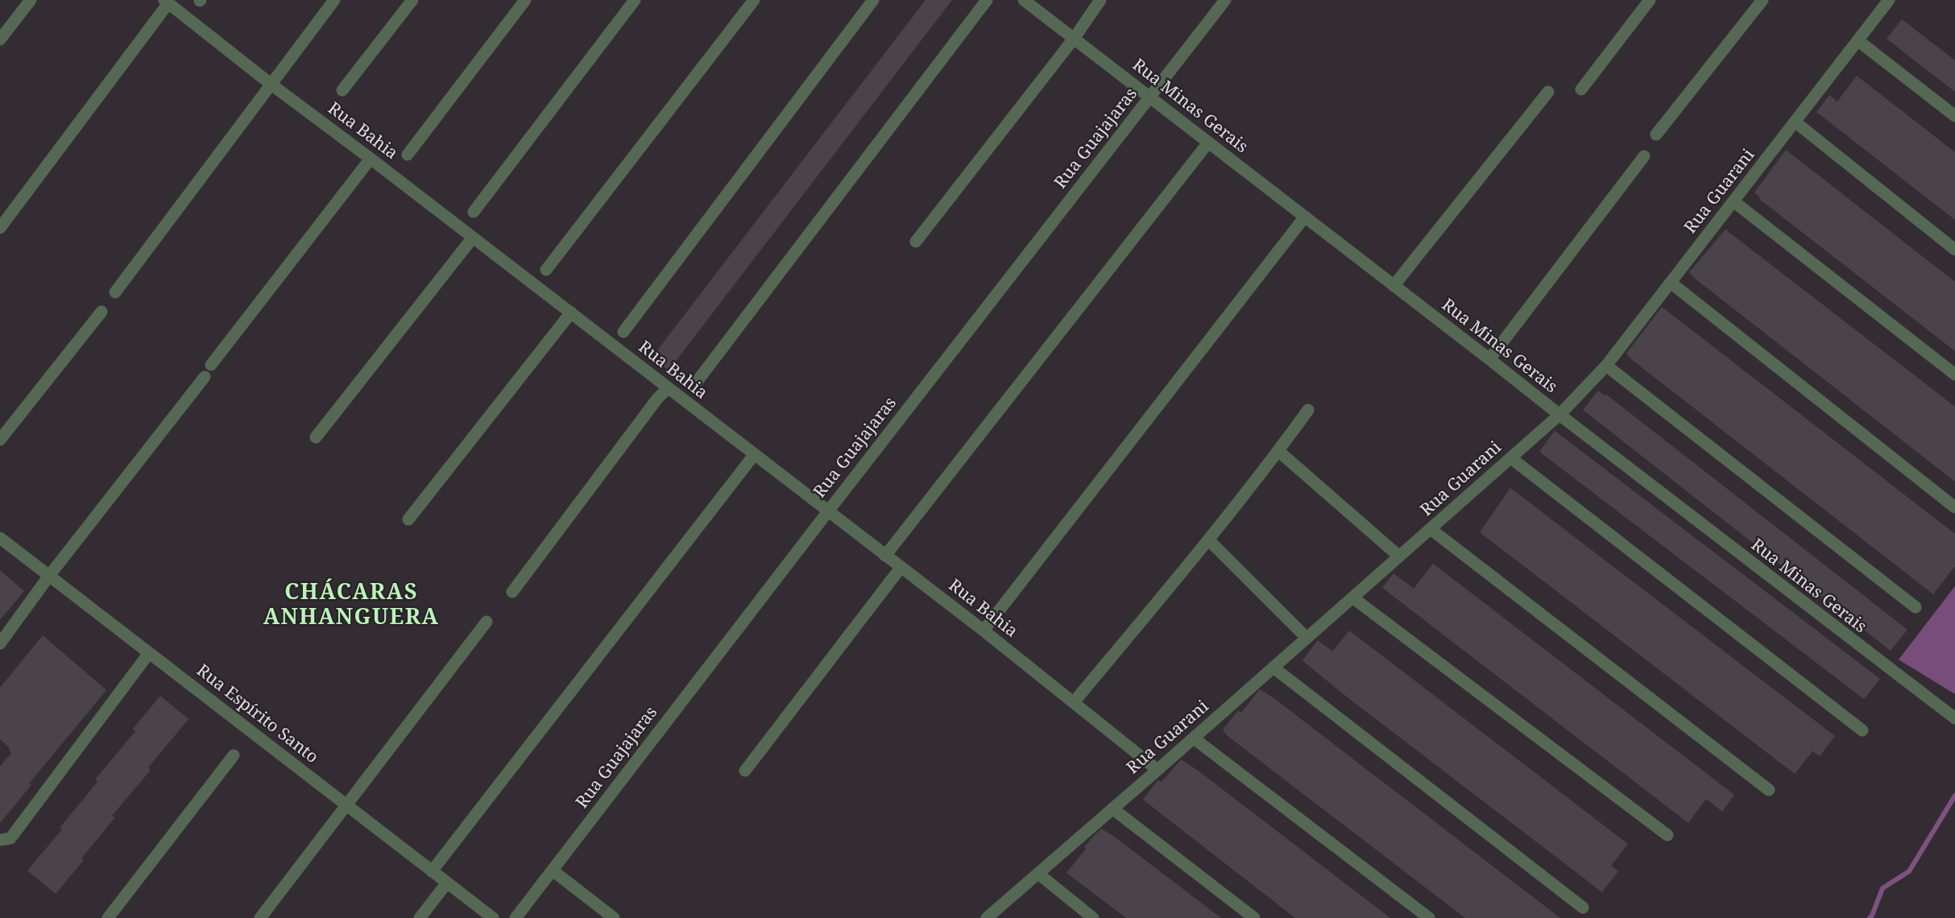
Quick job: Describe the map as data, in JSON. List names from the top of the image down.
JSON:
{
  "streets": {
    "street": [
      "Rua Minas Gerais",
      "Rua Bahia",
      "Rua Guajajaras",
      "Rua Guarani",
      "Rua Espírito Santo"
    ]
  },
  "crossings": [
    ["Rua Minas Gerais", "Rua Guajajaras"],
    ["Rua Minas Gerais", "Rua Guarani"],
    ["Rua Bahia", "Rua Guajajaras"],
    ["Rua Bahia", "Rua Guarani"]
  ],
  "districts": ["CHÁCARAS ANHANGUERA"]
}
